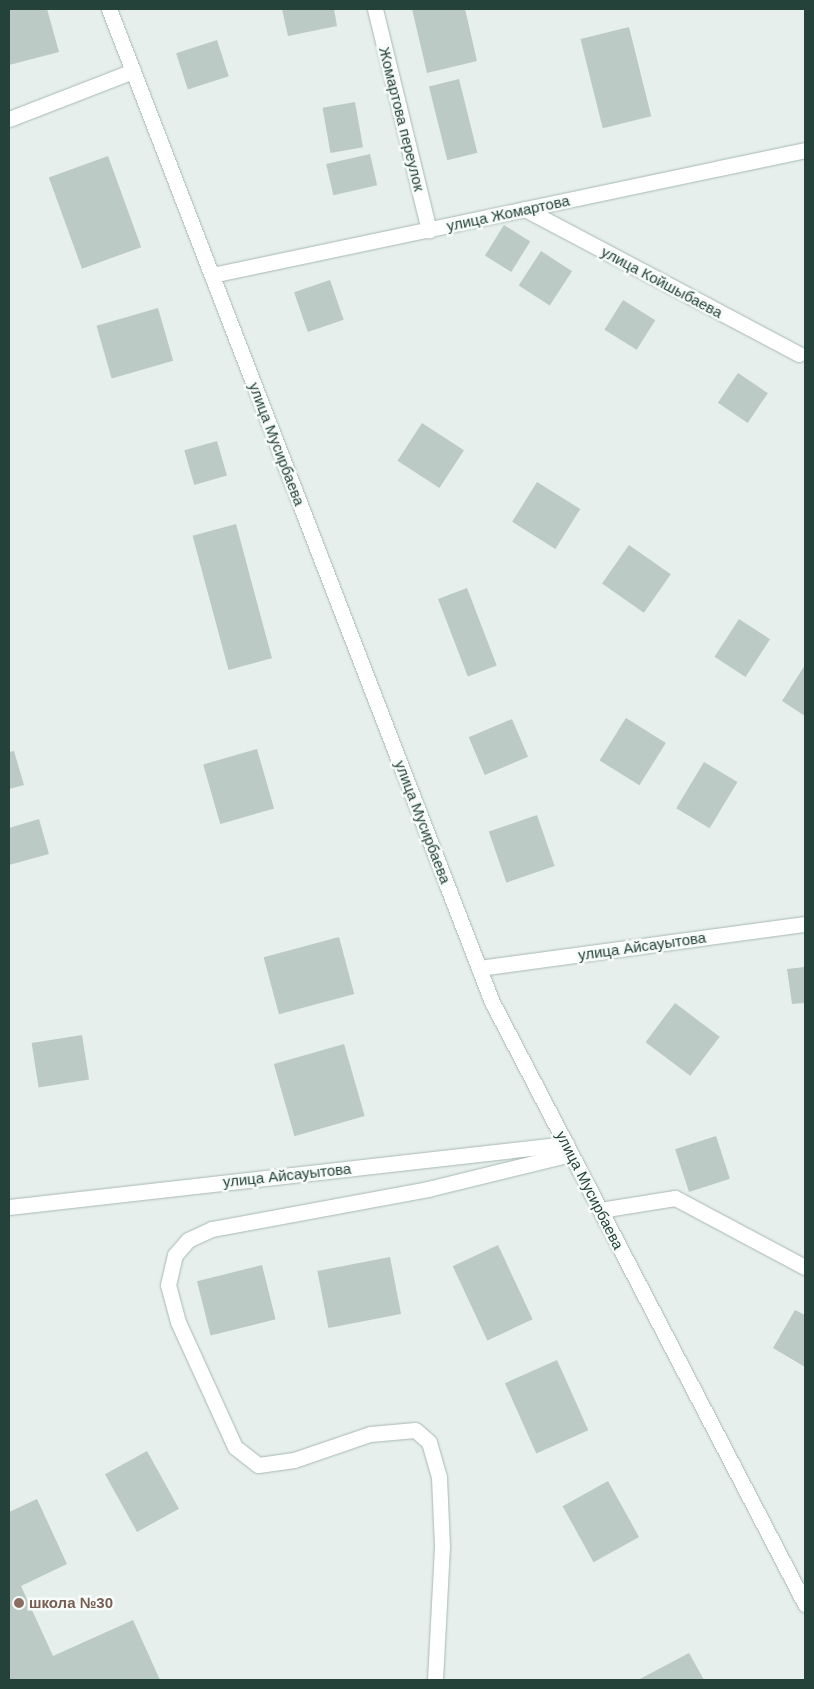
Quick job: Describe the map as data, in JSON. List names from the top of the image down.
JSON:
{
  "streets": {
    "street": [
      "Жомартова переулок",
      "улица Жомартова",
      "улица Койшыбаева",
      "улица Мусирбаева",
      "улица Айсауытова"
    ]
  },
  "crossings": [
    ["Жомартова переулок", "улица Жомартова"],
    ["улица Жомартова", "улица Койшыбаева"],
    ["улица Жомартова", "улица Мусирбаева"],
    ["улица Мусирбаева", "улица Айсауытова"]
  ],
  "places": ["школа №30"]
}
